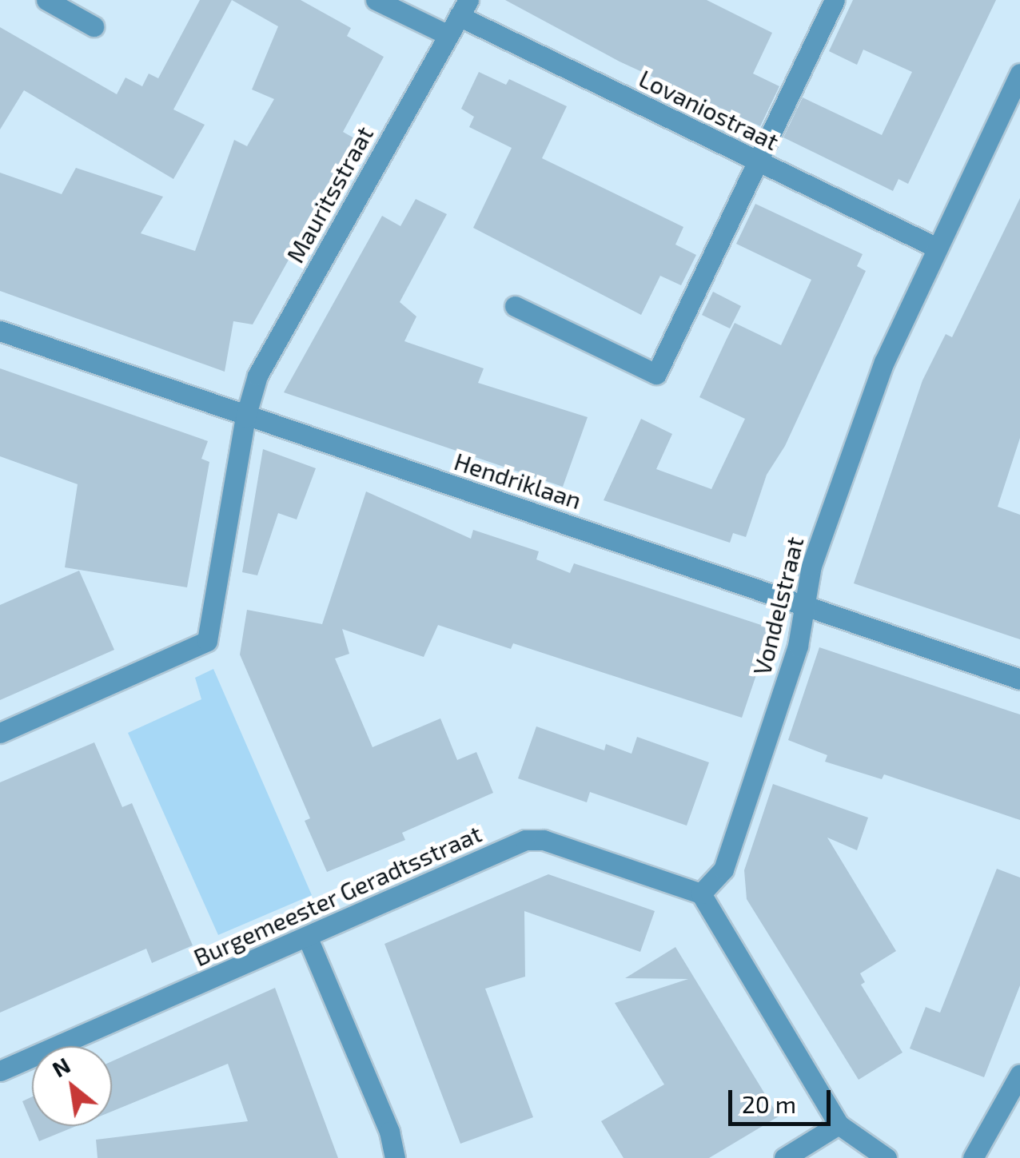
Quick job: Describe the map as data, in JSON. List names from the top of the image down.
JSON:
{
  "streets": {
    "street": [
      "Lovaniostraat",
      "Mauritsstraat",
      "Hendriklaan",
      "Vondelstraat",
      "Burgemeester Geradtsstraat"
    ]
  },
  "crossings": [
    ["Lovaniostraat", "Mauritsstraat"],
    ["Lovaniostraat", "Vondelstraat"],
    ["Mauritsstraat", "Hendriklaan"],
    ["Hendriklaan", "Vondelstraat"],
    ["Vondelstraat", "Burgemeester Geradtsstraat"]
  ],
  "scale_bar": "20 m",
  "north": "top left"
}
